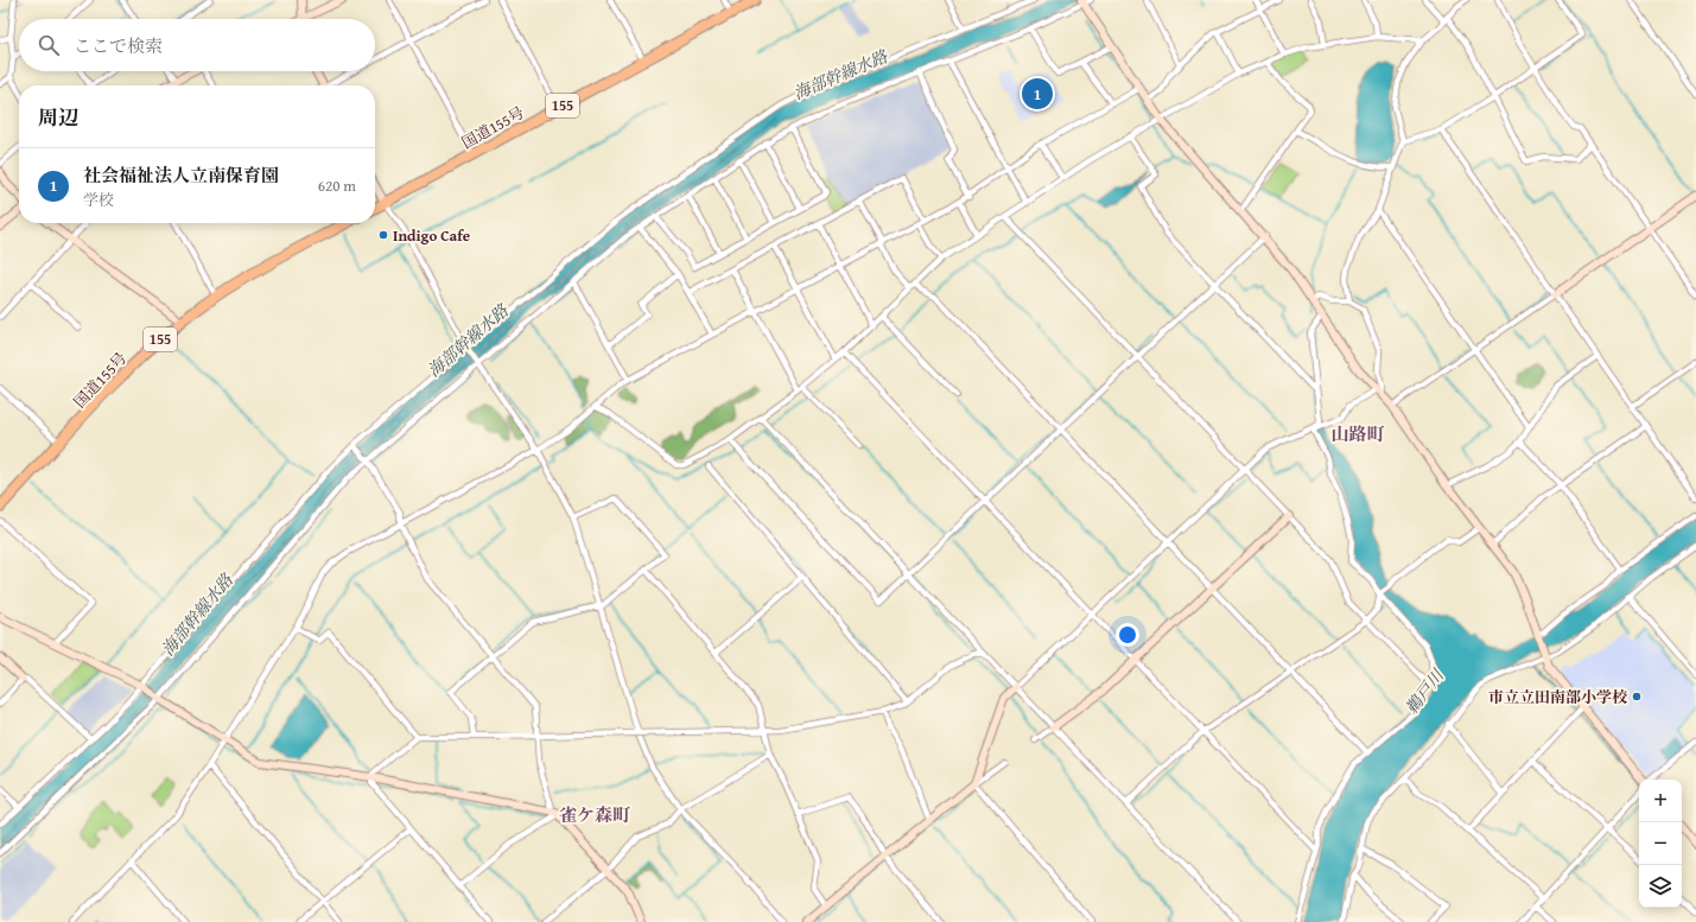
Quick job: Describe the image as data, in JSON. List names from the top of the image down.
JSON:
{
  "streets": {
    "highway": ["155", "国道155号"]
  },
  "districts": ["山路町", "雀ケ森町"],
  "water": ["海部幹線水路", "鵜戸川"],
  "places": ["Indigo Cafe", "市立立田南部小学校"],
  "page": {
    "search": "ここで検索",
    "pins": "1",
    "heading": "周辺",
    "list": [
      {
        "mark": "1",
        "name": "社会福祉法人立南保育園",
        "note": "学校",
        "value": "620 m"
      }
    ],
    "map_buttons": ["+", "−"]
  }
}
